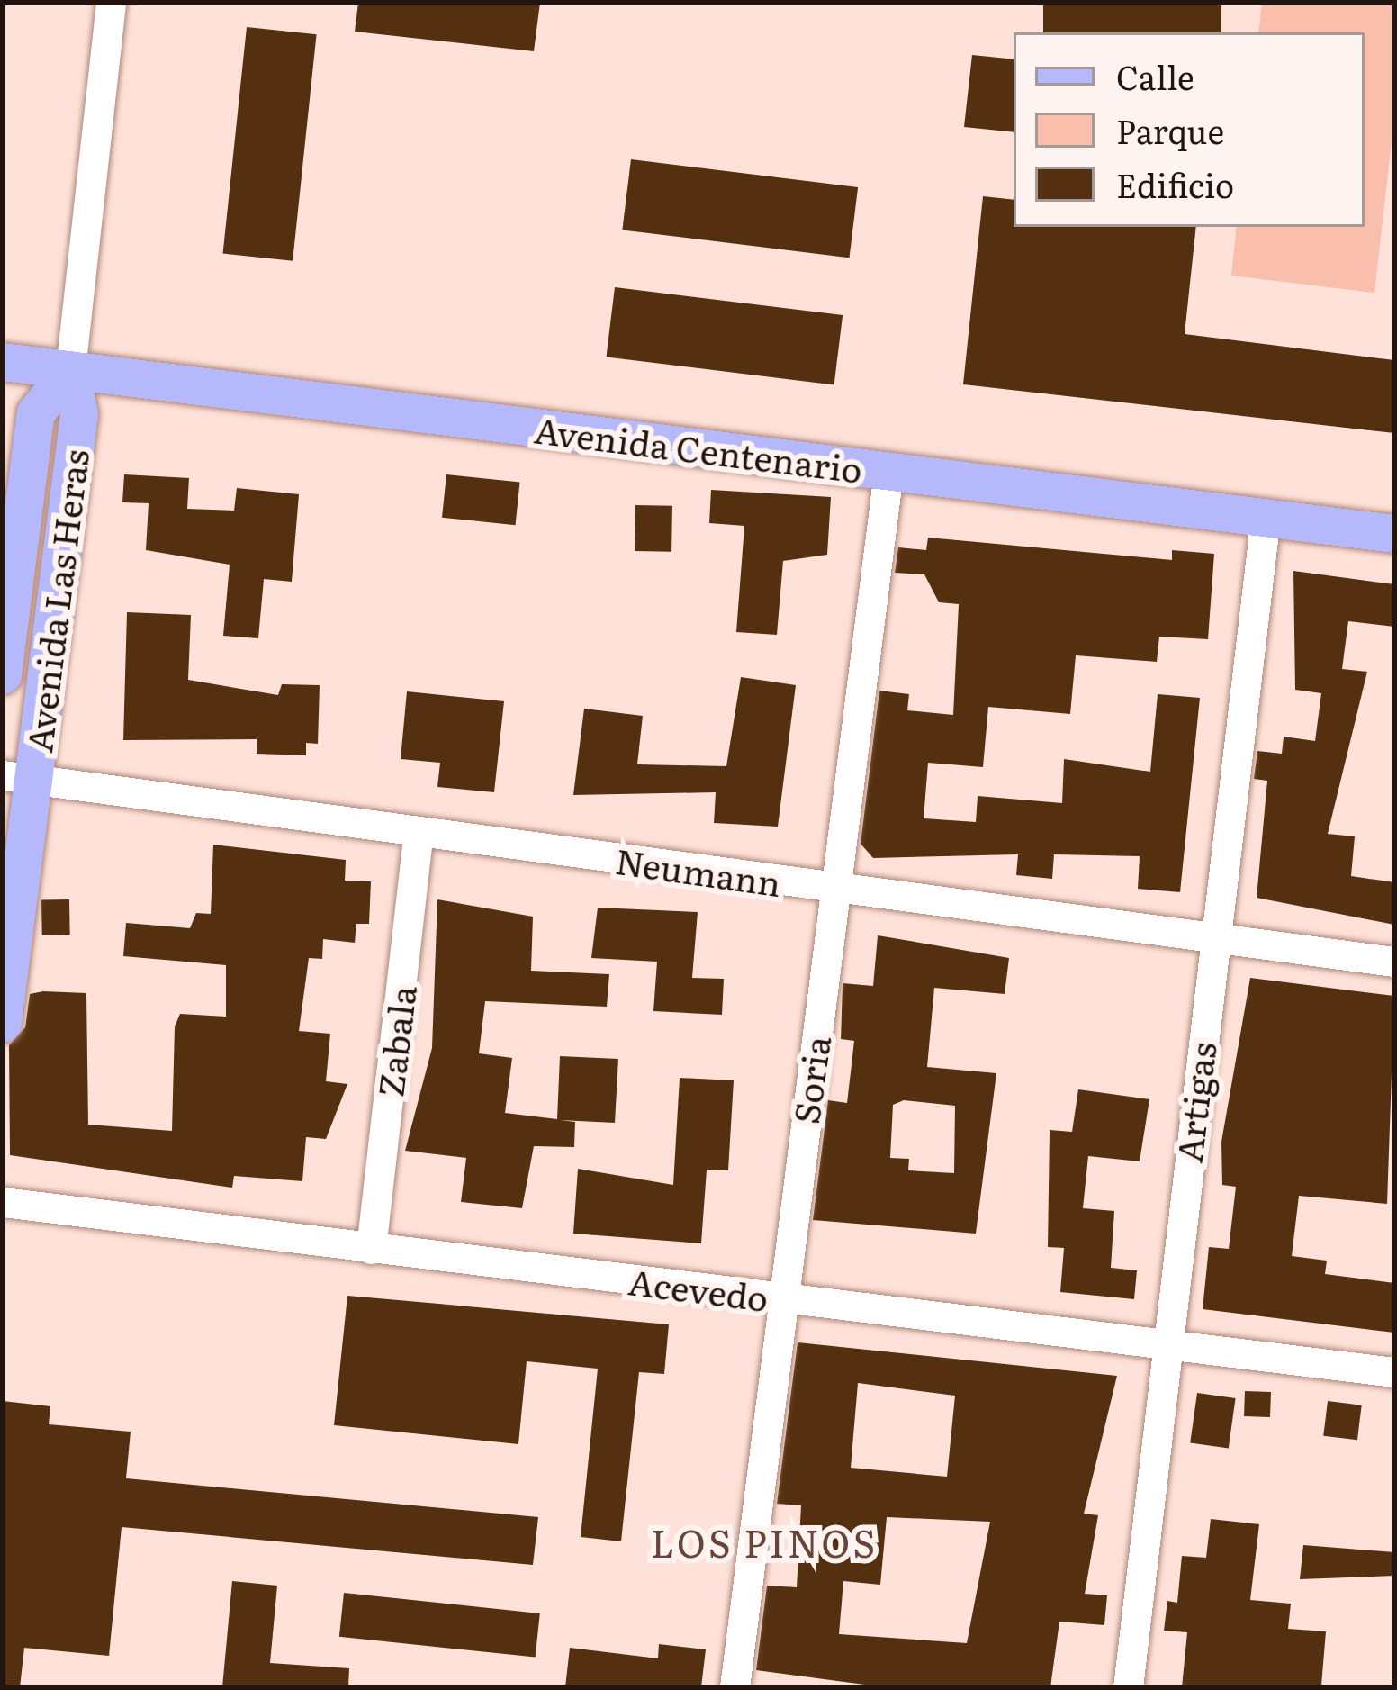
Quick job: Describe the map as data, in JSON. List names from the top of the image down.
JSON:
{
  "streets": {
    "main road": ["Avenida Centenario", "Avenida Las Heras"],
    "street": [
      "Neumann",
      "Zabala",
      "Soria",
      "Artigas",
      "Acevedo"
    ]
  },
  "crossings": [
    ["Avenida Centenario", "Avenida Las Heras"],
    ["Avenida Centenario", "Soria"],
    ["Avenida Centenario", "Artigas"],
    ["Avenida Las Heras", "Neumann"],
    ["Neumann", "Zabala"],
    ["Neumann", "Soria"],
    ["Neumann", "Artigas"],
    ["Zabala", "Acevedo"],
    ["Soria", "Acevedo"],
    ["Artigas", "Acevedo"]
  ],
  "districts": ["LOS PINOS"],
  "legend": ["Calle", "Parque", "Edificio"]
}
